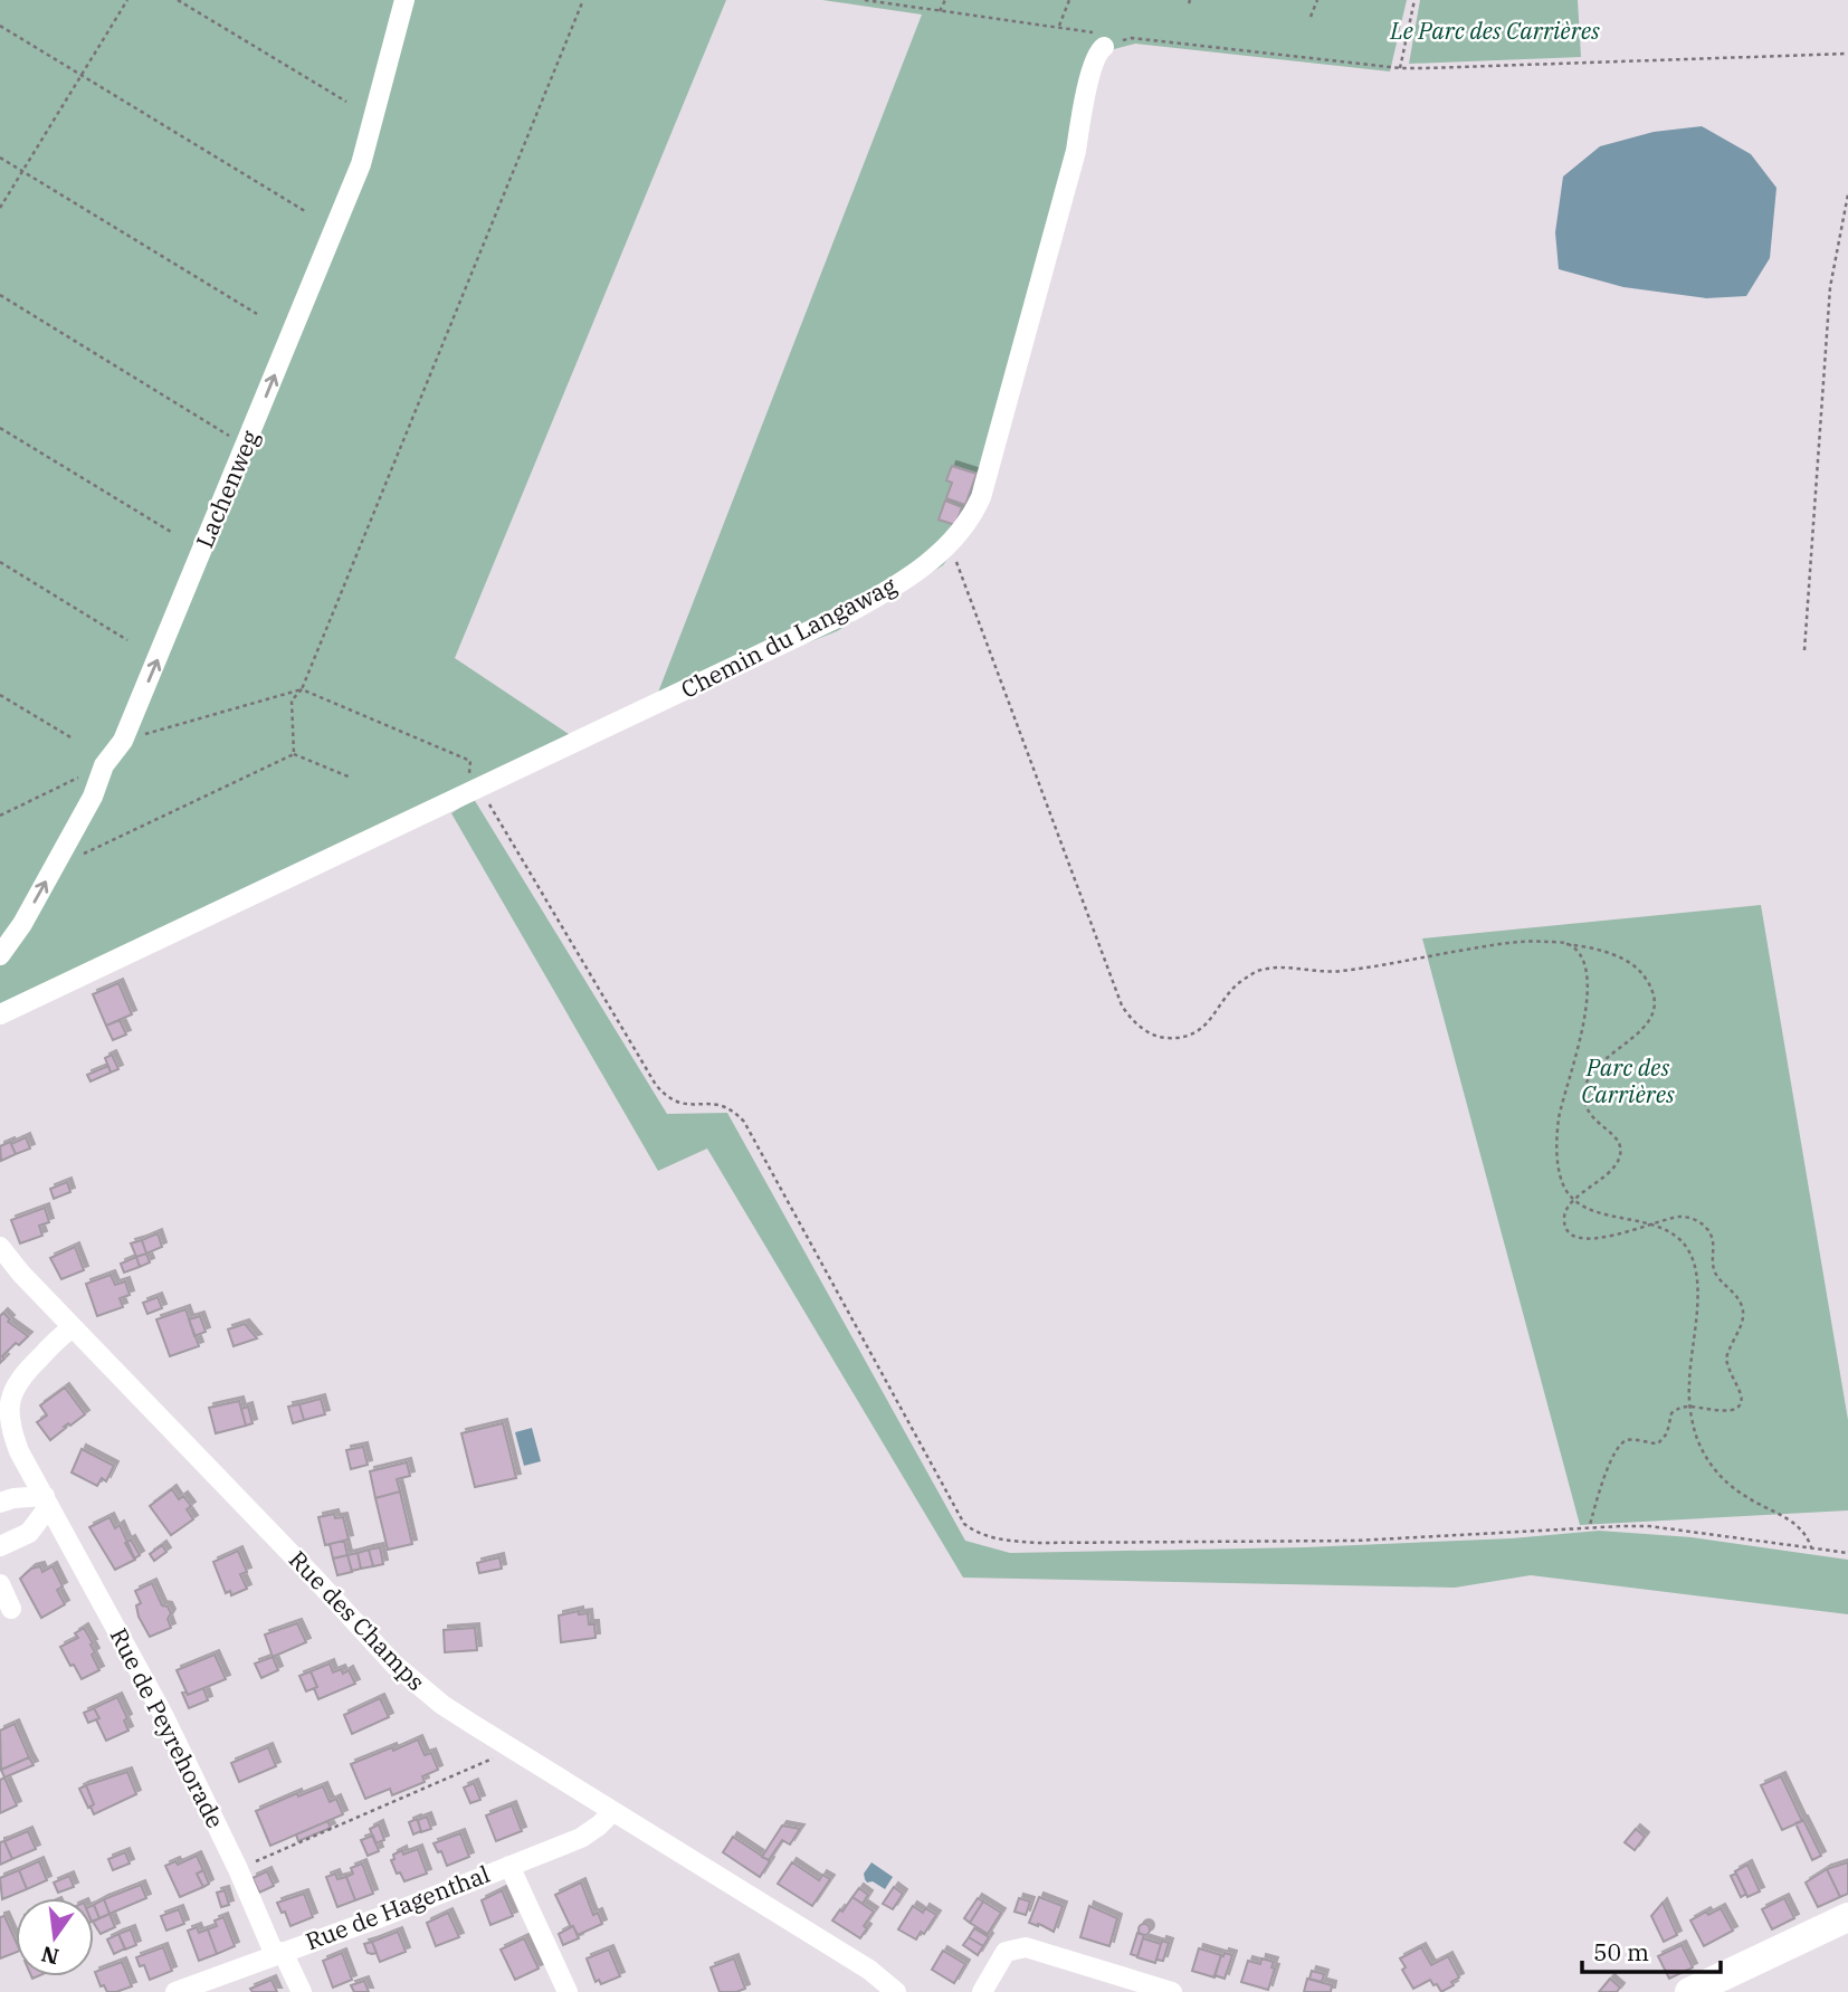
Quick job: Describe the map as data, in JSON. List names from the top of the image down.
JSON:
{
  "streets": {
    "street": [
      "Lachenweg",
      "Chemin du Langawag",
      "Rue des Champs",
      "Rue de Peyrehorade",
      "Rue de Hagenthal"
    ]
  },
  "crossings": [
    ["Rue des Champs", "Rue de Peyrehorade"],
    ["Rue des Champs", "Rue de Hagenthal"],
    ["Rue de Peyrehorade", "Rue de Hagenthal"]
  ],
  "one_way": ["Lachenweg"],
  "parks": ["Le Parc des Carrières", "Parc des Carrières"],
  "scale_bar": "50 m",
  "north": "bottom"
}
